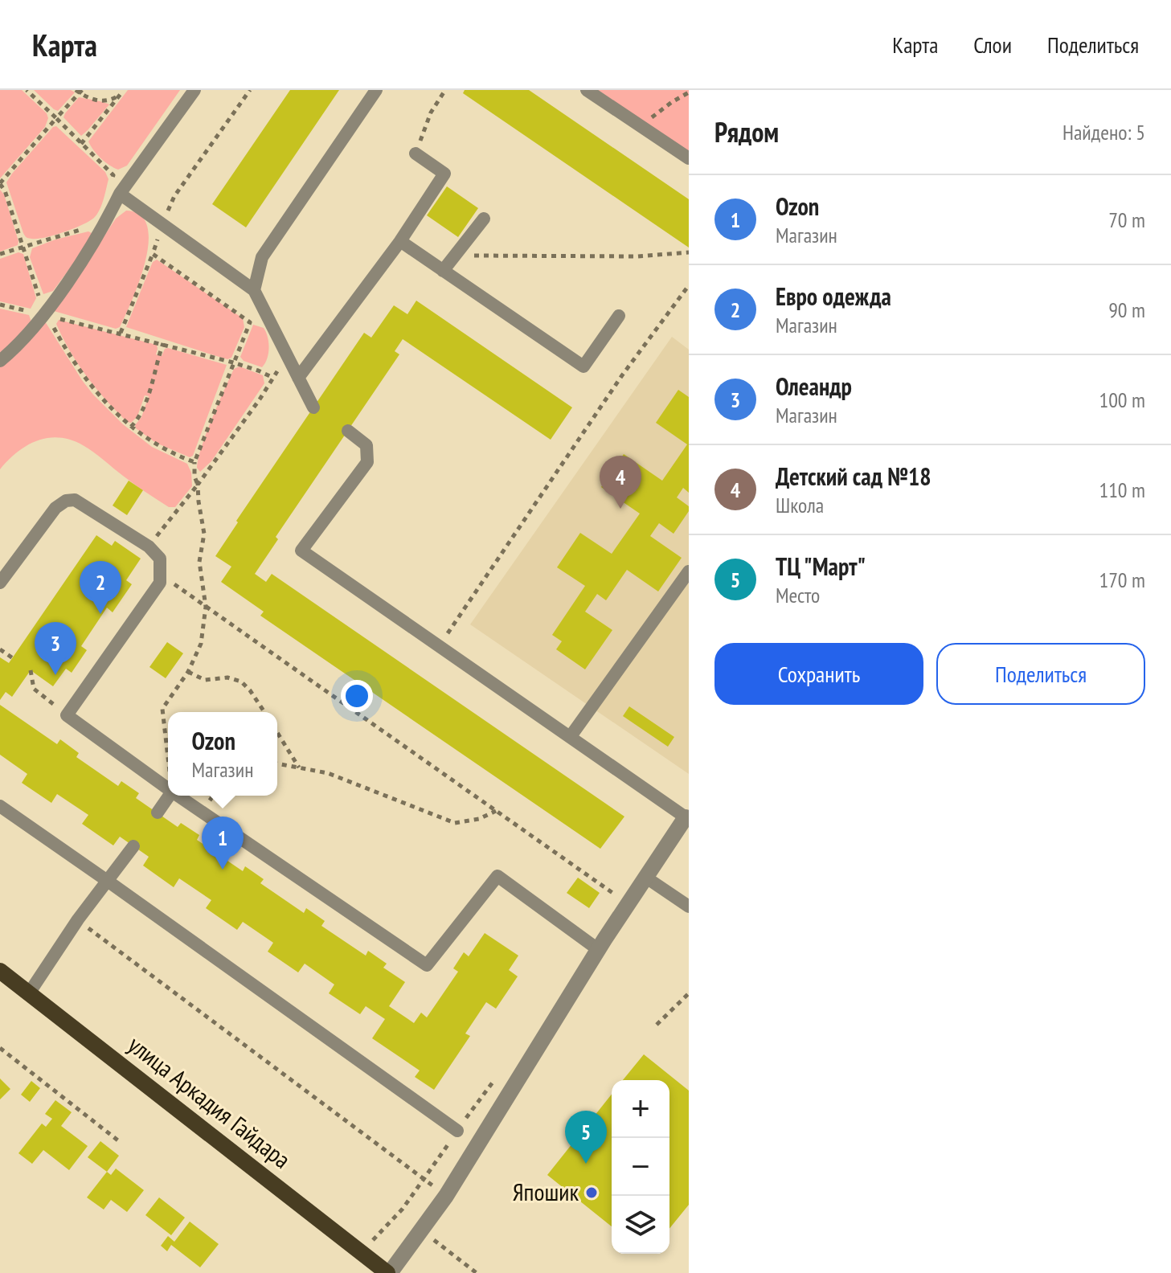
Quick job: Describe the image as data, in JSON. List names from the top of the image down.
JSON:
{
  "streets": {
    "main road": ["улица Аркадия Гайдара"]
  },
  "places": ["Япошик"],
  "page": {
    "header": "Карта",
    "nav": ["Карта", "Слои", "Поделиться"],
    "heading": ["Рядом", "Найдено: 5"],
    "list": [
      {
        "mark": "1",
        "name": "Ozon",
        "note": "Магазин",
        "value": "70 m"
      },
      {
        "mark": "2",
        "name": "Евро одежда",
        "note": "Магазин",
        "value": "90 m"
      },
      {
        "mark": "3",
        "name": "Олеандр",
        "note": "Магазин",
        "value": "100 m"
      },
      {
        "mark": "4",
        "name": "Детский сад №18",
        "note": "Школа",
        "value": "110 m"
      },
      {
        "mark": "5",
        "name": "ТЦ \"Март\"",
        "note": "Место",
        "value": "170 m"
      }
    ],
    "pins": [
      "4",
      "2",
      "3",
      "1",
      "5"
    ],
    "buttons": ["Сохранить", "Поделиться"],
    "popup": ["Ozon", "Магазин"],
    "map_buttons": ["+", "−"]
  }
}
